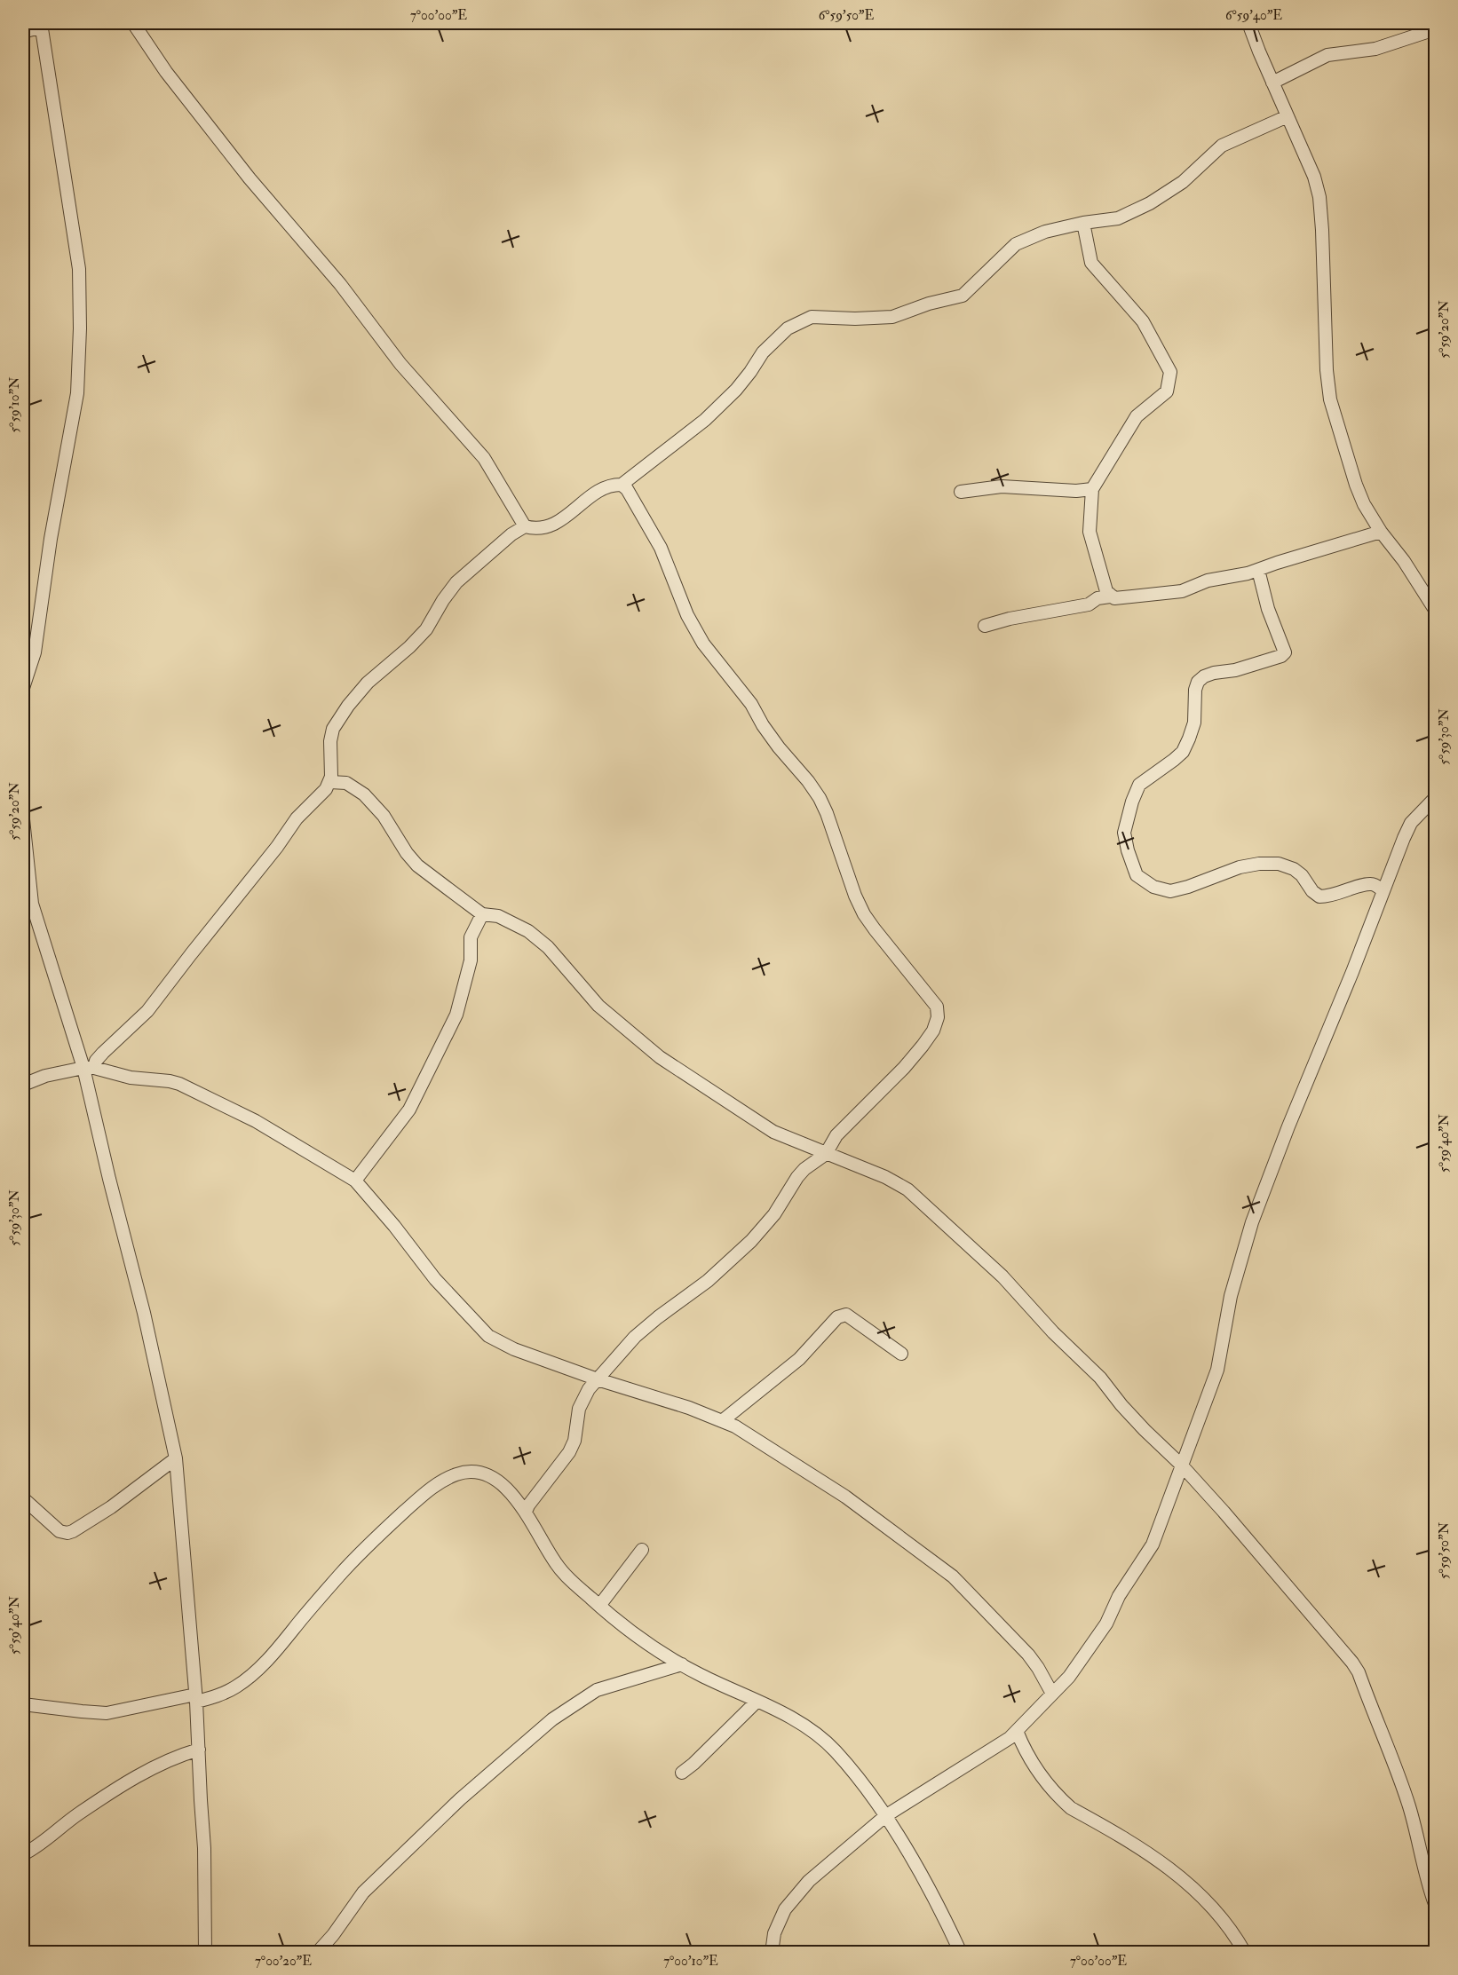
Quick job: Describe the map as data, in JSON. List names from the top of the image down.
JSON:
{
  "coordinates": [
    "7°00'00\"E",
    "6°59'50\"E",
    "6°59'40\"E",
    "5°59'20\"N",
    "5°59'10\"N",
    "5°59'30\"N",
    "5°59'40\"N",
    "5°59'50\"N",
    "7°00'20\"E",
    "7°00'10\"E"
  ]
}
